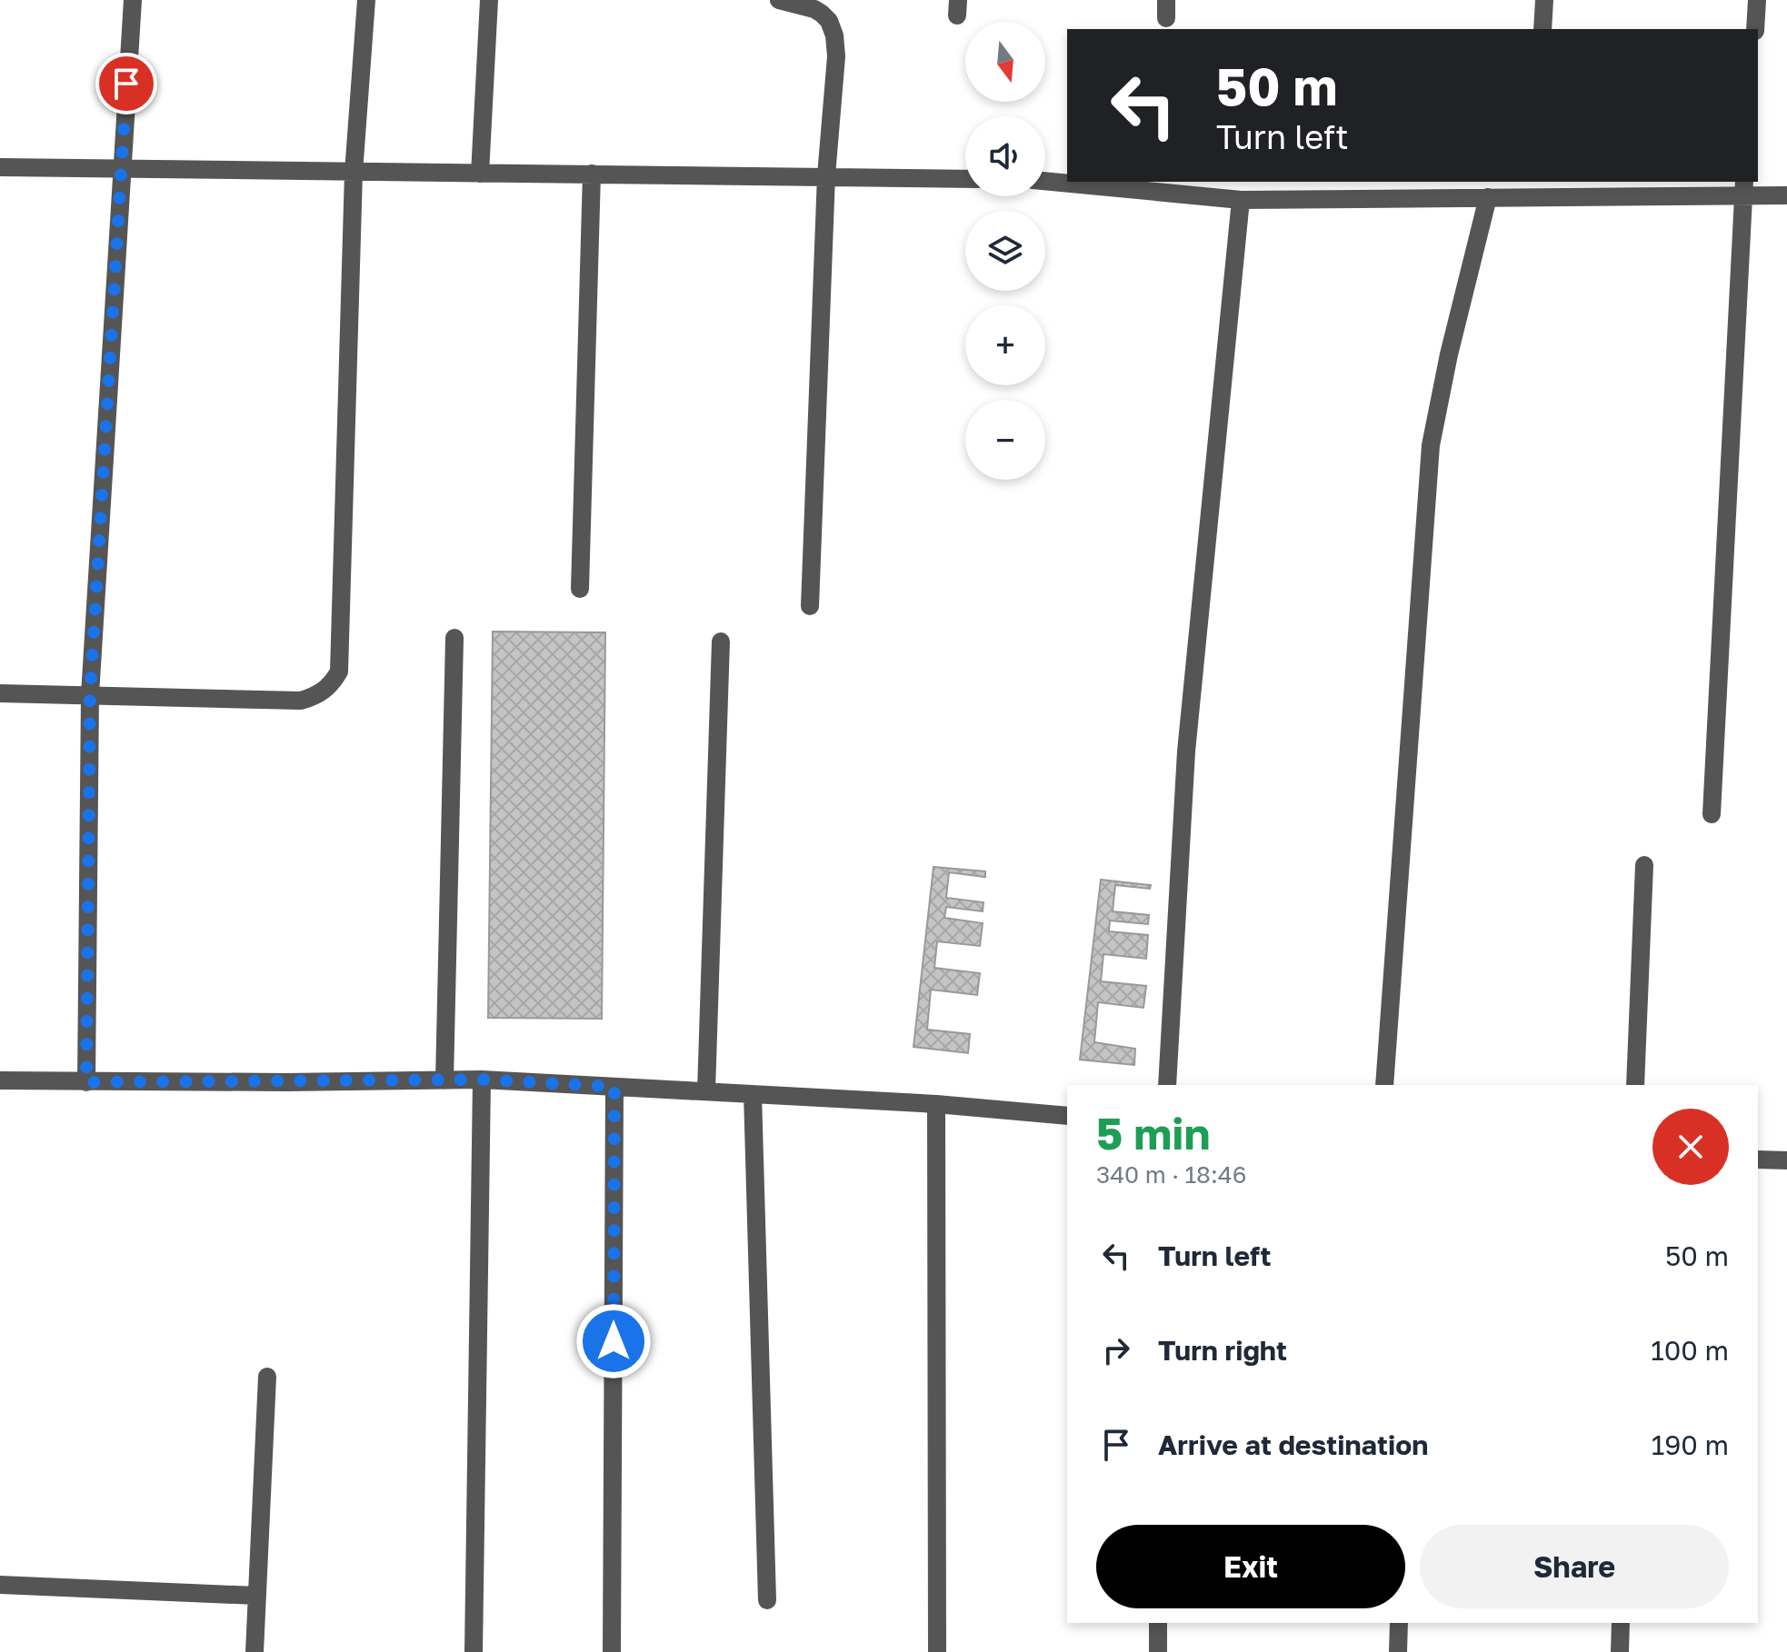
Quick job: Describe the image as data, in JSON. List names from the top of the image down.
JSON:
{
  "north": "bottom",
  "page": {
    "map_buttons": ["+", "−"],
    "turn": ["50 m", "Turn left"],
    "heading": ["5 min", "340 m · 18:46"],
    "list": [
      {
        "name": "Turn left",
        "value": "50 m"
      },
      {
        "name": "Turn right",
        "value": "100 m"
      },
      {
        "name": "Arrive at destination",
        "value": "190 m"
      }
    ],
    "buttons": ["Exit", "Share"]
  }
}
